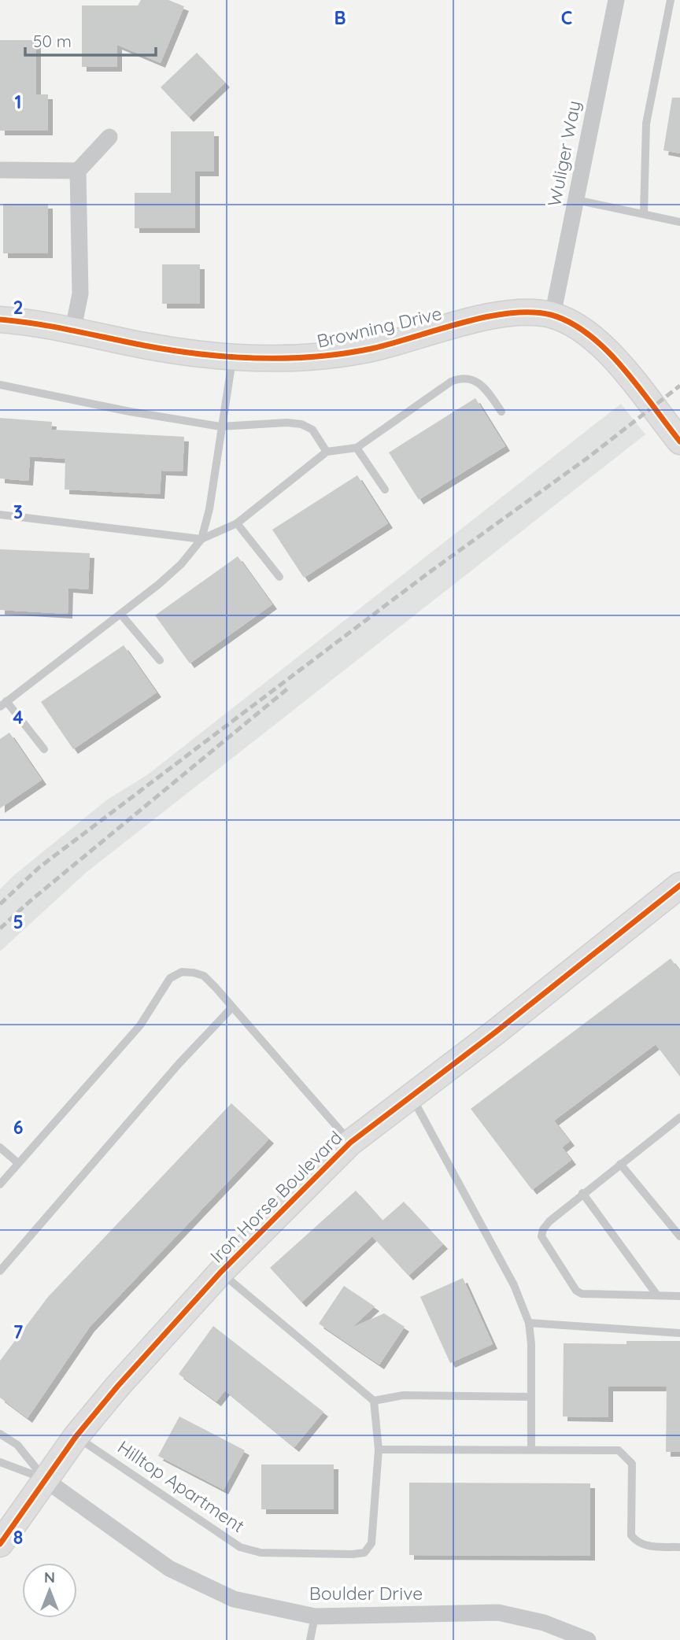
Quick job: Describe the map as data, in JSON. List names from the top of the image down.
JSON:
{
  "streets": {
    "street": [
      "Wuliger Way",
      "Browning Drive",
      "Iron Horse Boulevard",
      "Boulder Drive"
    ],
    "lane": ["Hilltop Apartment"]
  },
  "crossings": [
    ["Wuliger Way", "Browning Drive"],
    ["Iron Horse Boulevard", "Hilltop Apartment"],
    ["Iron Horse Boulevard", "Boulder Drive"]
  ],
  "scale_bar": "50 m",
  "north": "top",
  "grid": {
    "columns": ["B", "C"],
    "rows": [
      "1",
      "2",
      "3",
      "4",
      "5",
      "6",
      "7",
      "8"
    ]
  }
}
